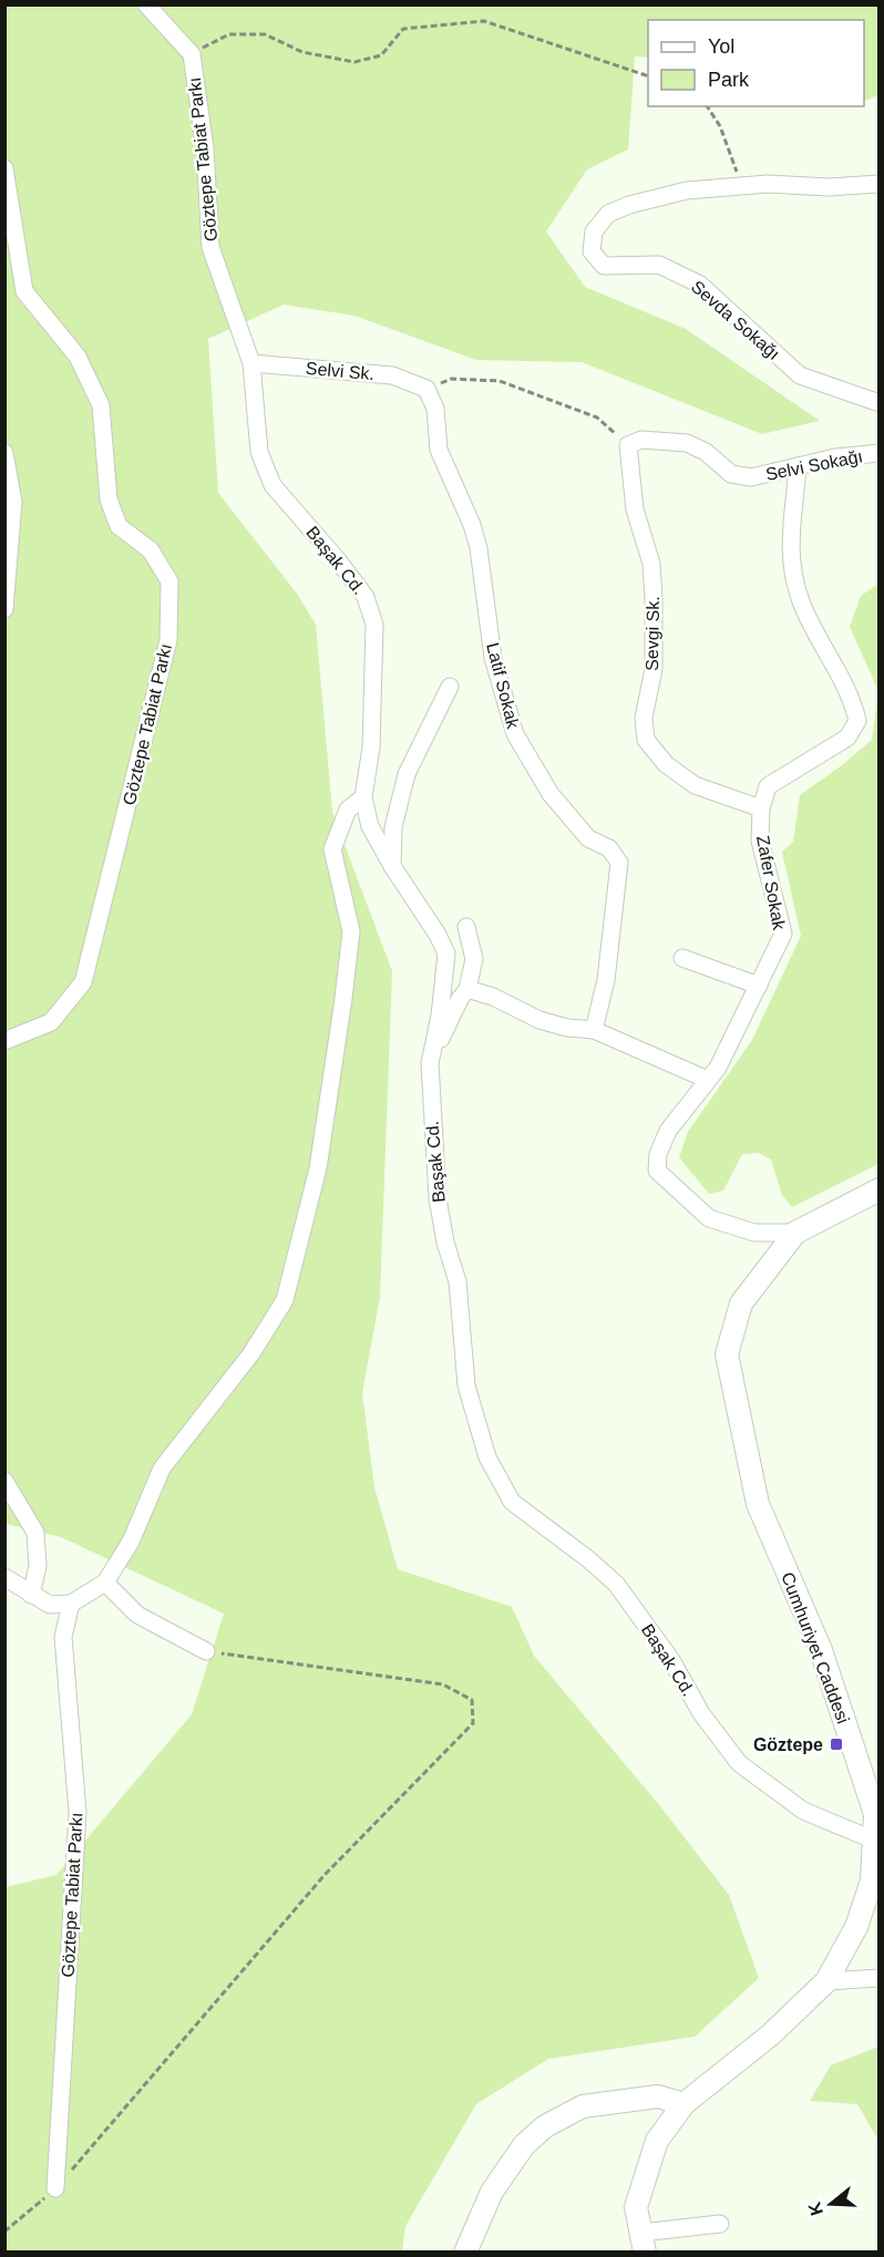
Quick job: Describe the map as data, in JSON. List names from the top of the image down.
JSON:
{
  "streets": {
    "main road": ["Cumhuriyet Caddesi"],
    "street": [
      "Göztepe Tabiat Parkı",
      "Sevda Sokağı",
      "Selvi Sk.",
      "Selvi Sokağı",
      "Başak Cd.",
      "Sevgi Sk.",
      "Latif Sokak",
      "Zafer Sokak"
    ]
  },
  "crossings": [
    ["Göztepe Tabiat Parkı", "Selvi Sk."],
    ["Göztepe Tabiat Parkı", "Başak Cd."],
    ["Selvi Sk.", "Başak Cd."],
    ["Selvi Sk.", "Latif Sokak"],
    ["Selvi Sokağı", "Sevgi Sk."],
    ["Selvi Sokağı", "Zafer Sokak"],
    ["Başak Cd.", "Cumhuriyet Caddesi"],
    ["Sevgi Sk.", "Zafer Sokak"],
    ["Zafer Sokak", "Cumhuriyet Caddesi"]
  ],
  "places": {
    "transit": ["Göztepe"]
  },
  "legend": ["Yol", "Park"],
  "north": "left"
}
